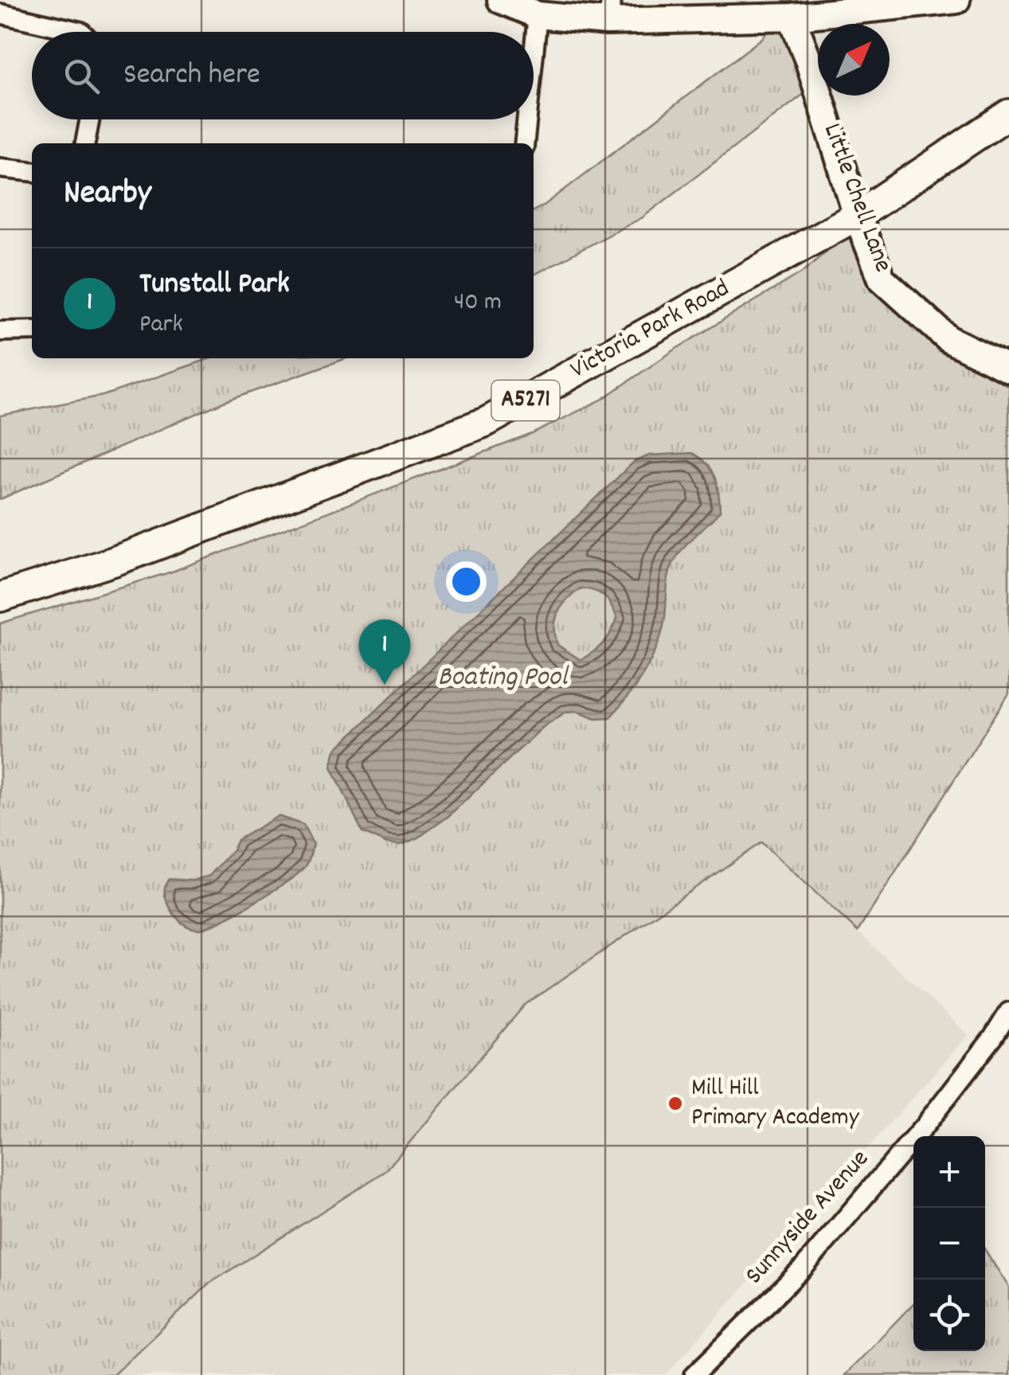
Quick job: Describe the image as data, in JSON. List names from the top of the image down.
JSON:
{
  "streets": {
    "main road": ["Victoria Park Road", "A5271"],
    "street": ["Little Chell Lane", "Sunnyside Avenue"]
  },
  "crossings": [
    ["Little Chell Lane", "Victoria Park Road"]
  ],
  "water": ["Boating Pool"],
  "places": ["Mill Hill Primary Academy"],
  "north": "top right",
  "page": {
    "search": "Search here",
    "heading": "Nearby",
    "list": [
      {
        "mark": "1",
        "name": "Tunstall Park",
        "note": "Park",
        "value": "40 m"
      }
    ],
    "pins": "1",
    "map_buttons": ["+", "−"]
  }
}
